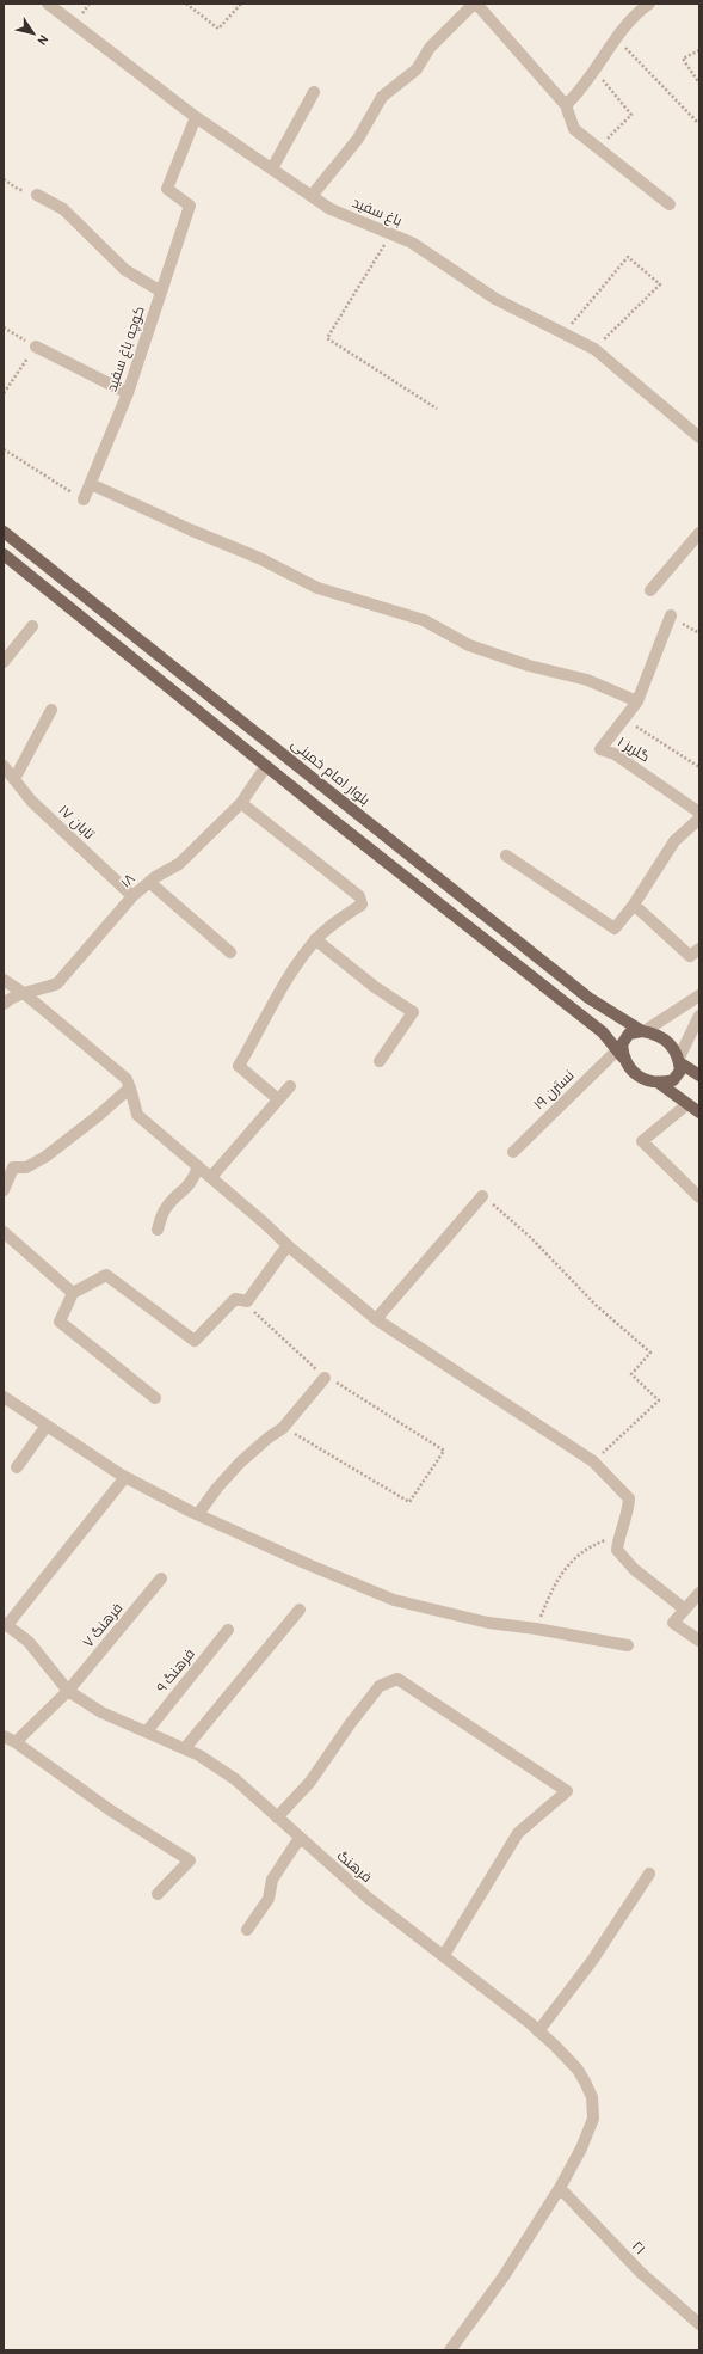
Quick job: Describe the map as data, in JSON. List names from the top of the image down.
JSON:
{
  "streets": {
    "main road": ["بلوار امام خمینی"],
    "street": [
      "باغ سفید",
      "کوچه باغ سفید",
      "گلریز ۱",
      "تابان ۱۷",
      "۱۸",
      "نسترن ۱۹",
      "فرهنگ ۷",
      "فرهنگ ۹",
      "فرهنگ",
      "۲۱"
    ]
  },
  "crossings": [
    ["باغ سفید", "کوچه باغ سفید"],
    ["بلوار امام خمینی", "نسترن ۱۹"],
    ["تابان ۱۷", "۱۸"],
    ["فرهنگ ۷", "فرهنگ"],
    ["فرهنگ ۹", "فرهنگ"],
    ["فرهنگ", "۲۱"]
  ],
  "north": "bottom right"
}
